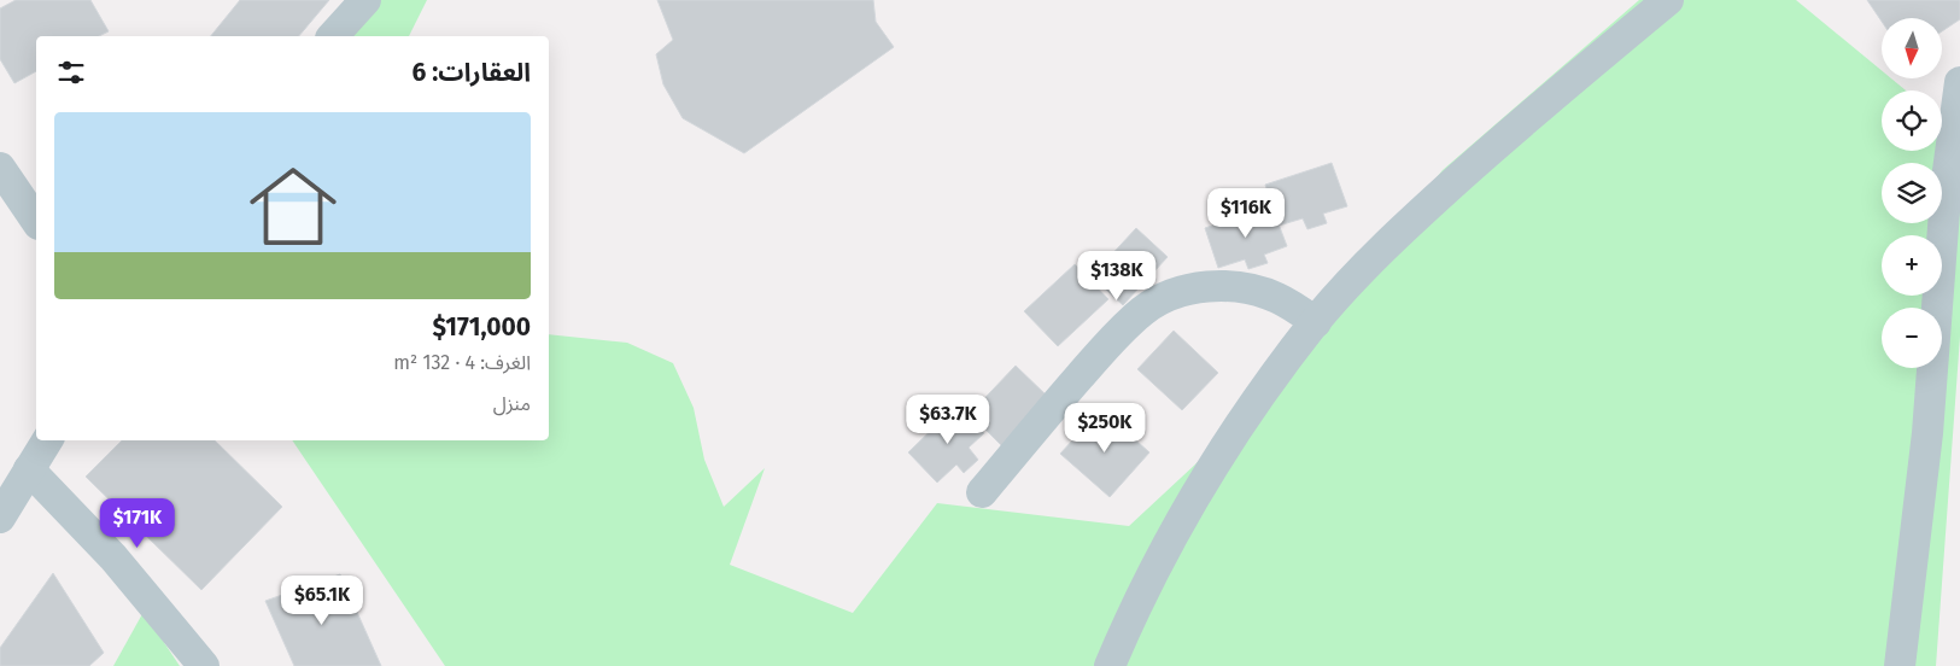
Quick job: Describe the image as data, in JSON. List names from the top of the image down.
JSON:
{
  "north": "bottom",
  "page": {
    "map_buttons": ["+", "−"],
    "heading": "العقارات: 6",
    "list": [
      {
        "name": "$171,000",
        "note": "الغرف: 4 · 132 m² · منزل"
      }
    ],
    "price": [
      "$116K",
      "$138K",
      "$63.7K",
      "$250K",
      "$171K",
      "$65.1K"
    ]
  }
}
